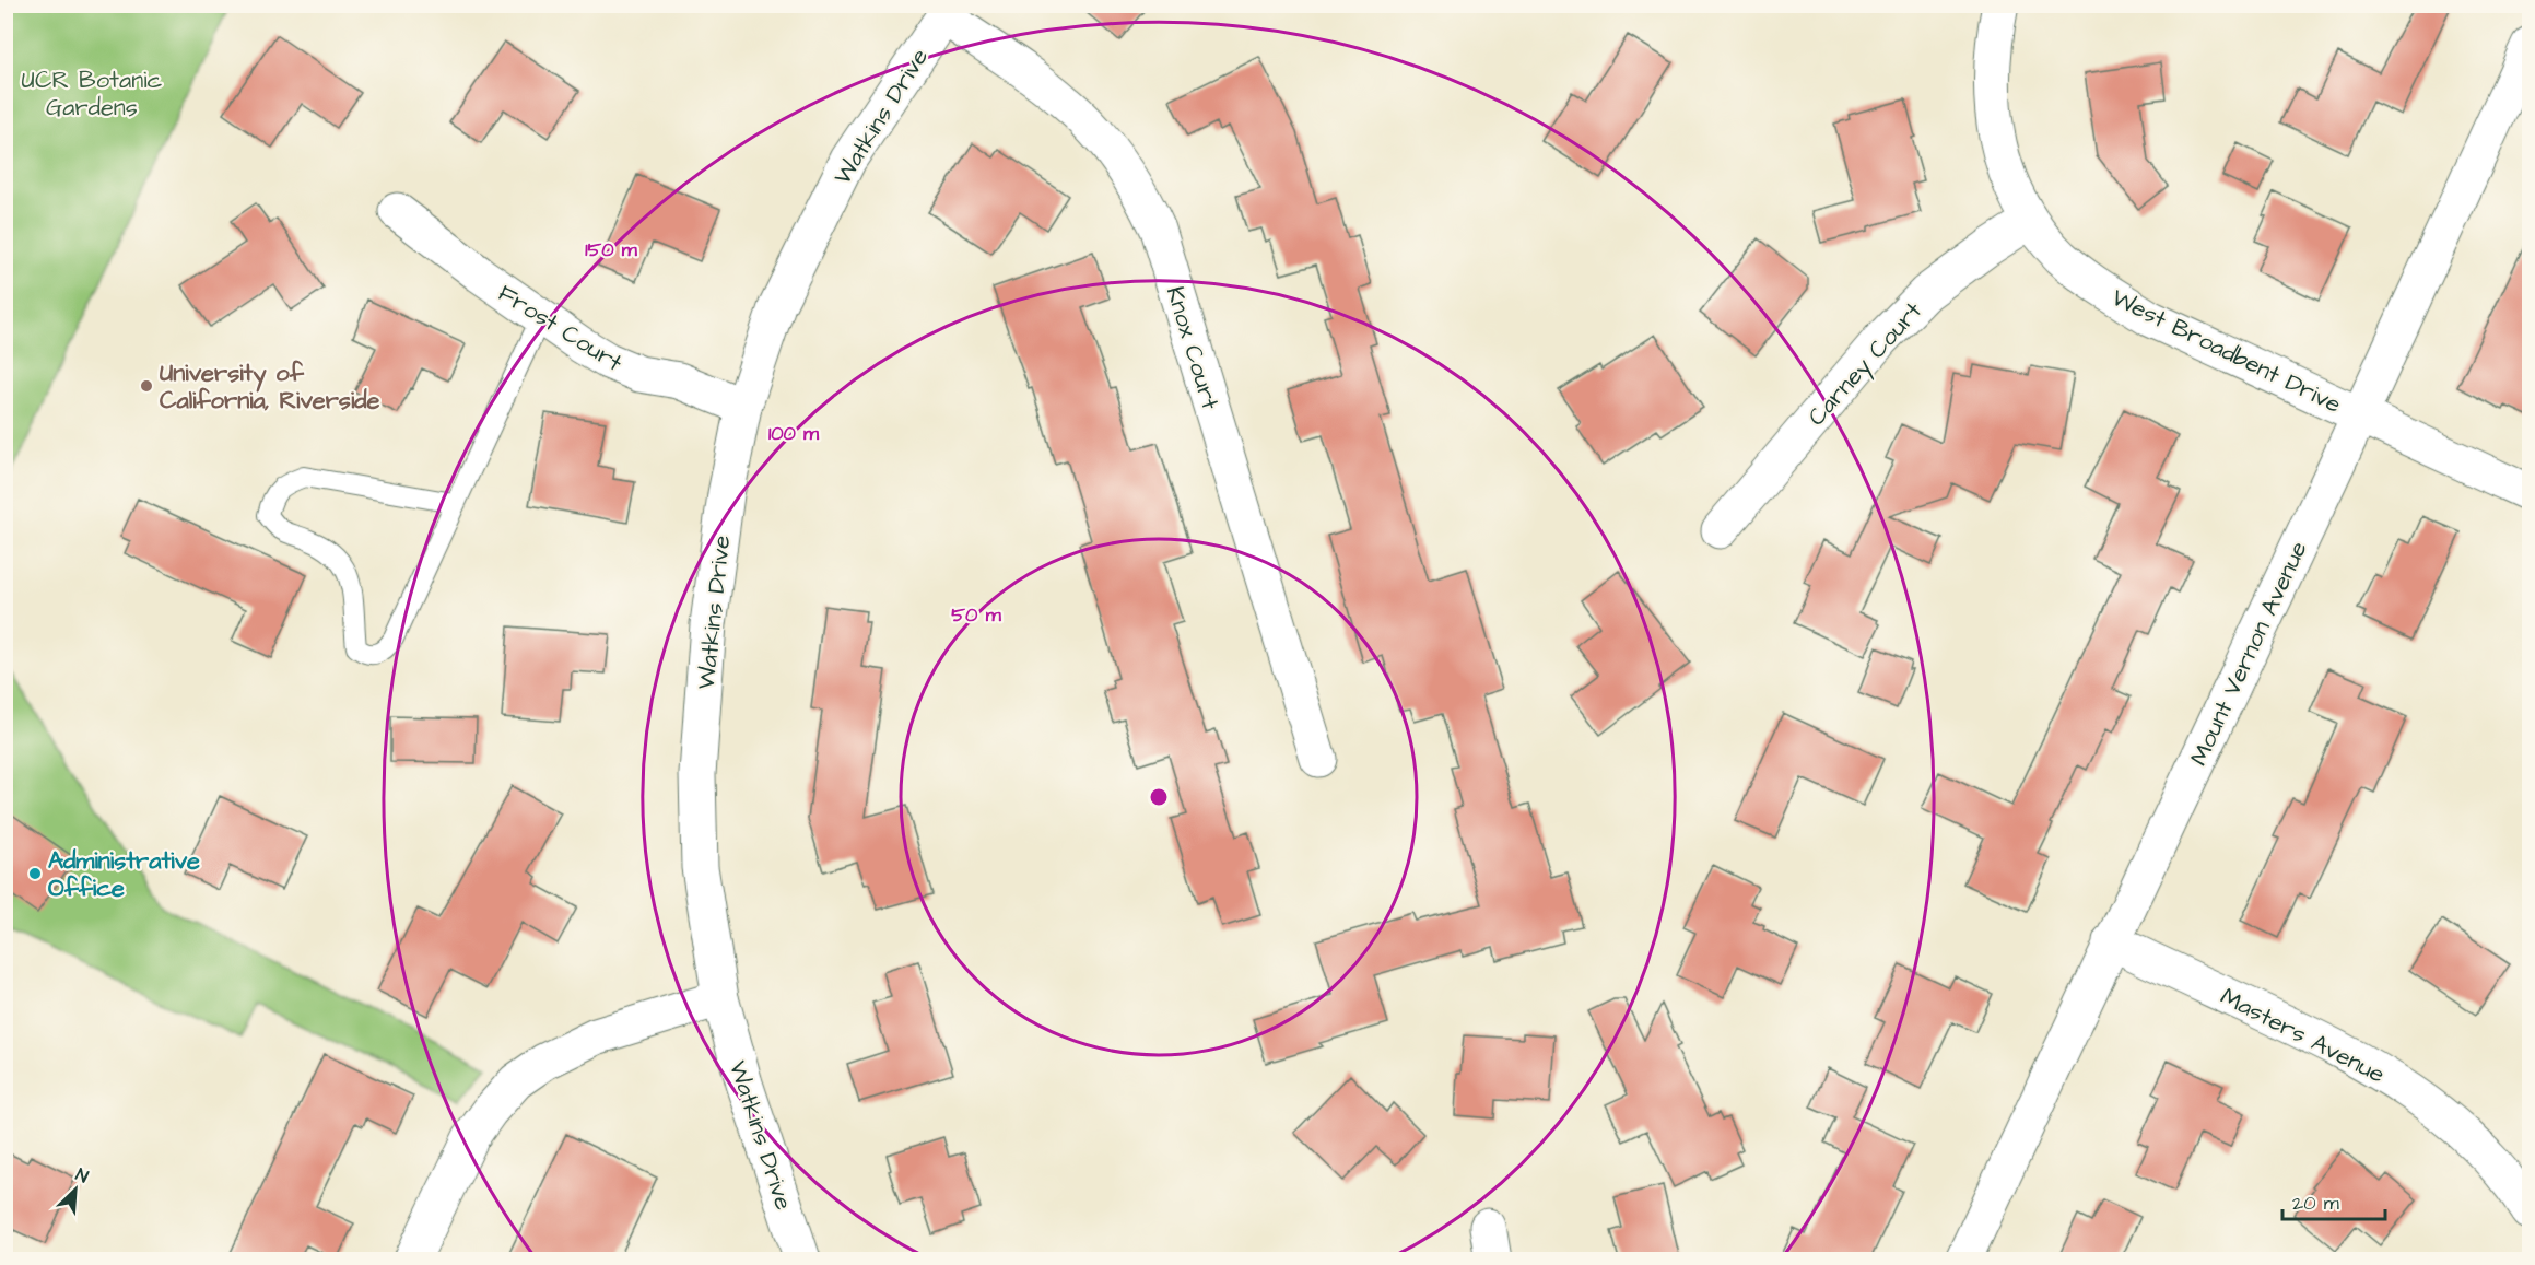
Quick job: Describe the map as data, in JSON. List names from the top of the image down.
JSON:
{
  "streets": {
    "street": [
      "Watkins Drive",
      "Frost Court",
      "Knox Court",
      "West Broadbent Drive",
      "Carney Court",
      "Mount Vernon Avenue",
      "Masters Avenue"
    ]
  },
  "crossings": [
    ["Watkins Drive", "Frost Court"],
    ["Watkins Drive", "Knox Court"],
    ["West Broadbent Drive", "Carney Court"],
    ["West Broadbent Drive", "Mount Vernon Avenue"],
    ["Mount Vernon Avenue", "Masters Avenue"]
  ],
  "parks": ["UCR Botanic Gardens"],
  "places": ["University of California, Riverside", "Administrative Office"],
  "scale_bar": "20 m",
  "north": "top right",
  "rings": ["150 m", "100 m", "50 m"]
}
